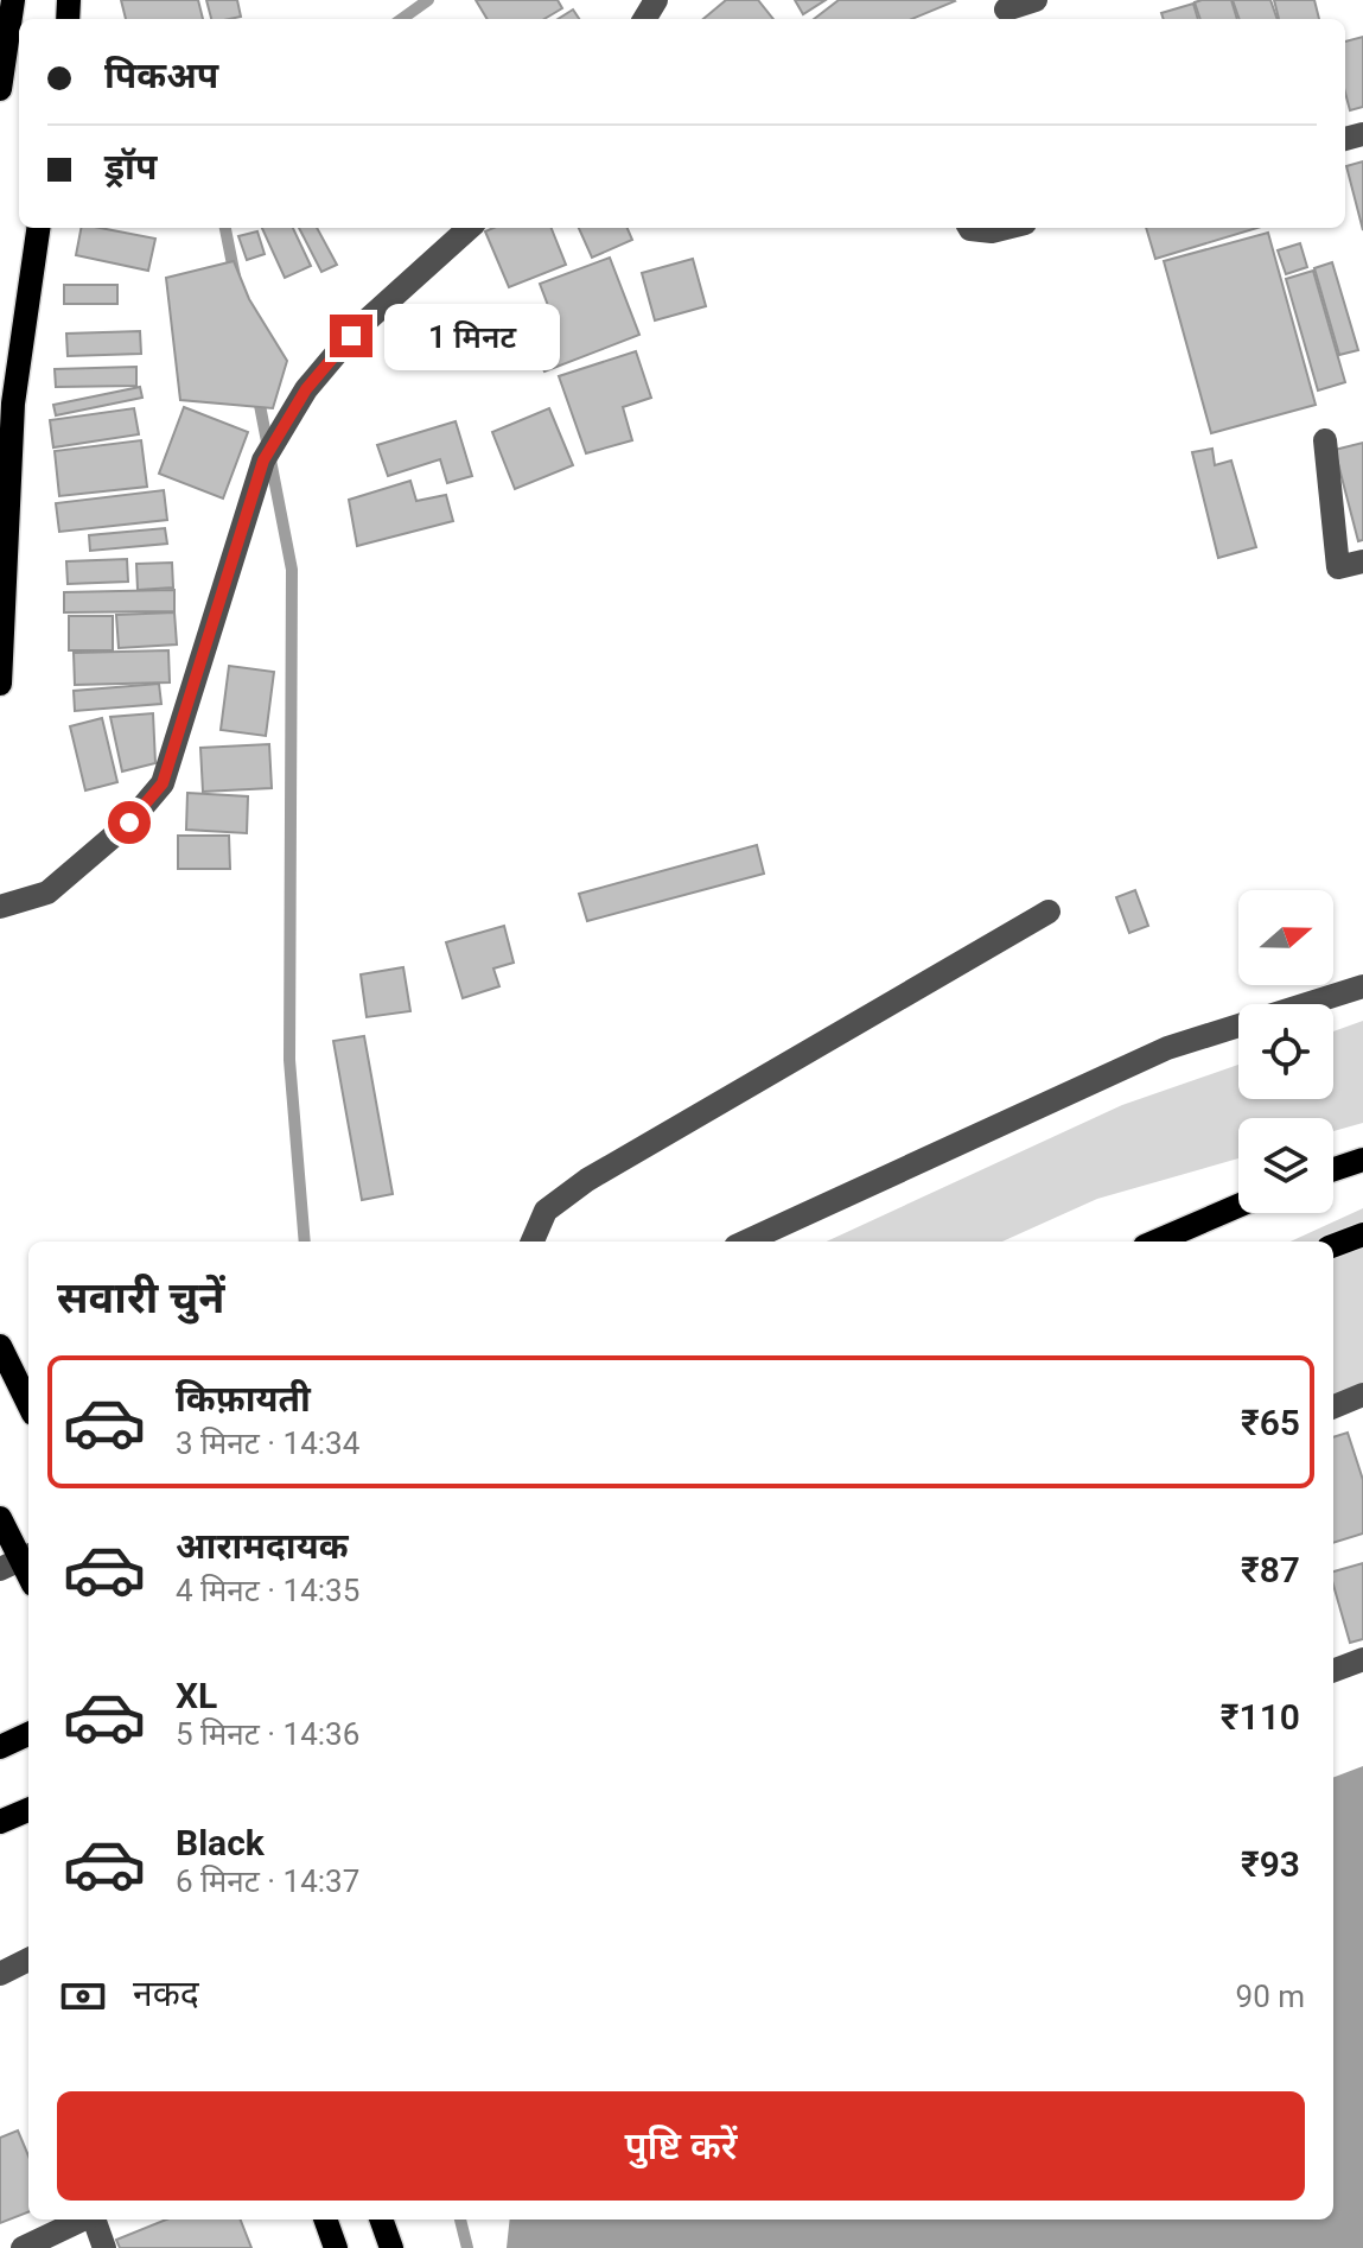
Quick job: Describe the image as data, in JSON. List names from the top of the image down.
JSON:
{
  "north": "right",
  "page": {
    "banner": ["पिकअप", "ड्रॉप"],
    "bubble": "1 मिनट",
    "heading": "सवारी चुनें",
    "list": [
      {
        "name": "किफ़ायती",
        "note": "3 मिनट · 14:34",
        "value": "₹65"
      },
      {
        "name": "आरामदायक",
        "note": "4 मिनट · 14:35",
        "value": "₹87"
      },
      {
        "name": "XL",
        "note": "5 मिनट · 14:36",
        "value": "₹110"
      },
      {
        "name": "Black",
        "note": "6 मिनट · 14:37",
        "value": "₹93"
      }
    ],
    "pay": ["नकद", "90 m"],
    "buttons": "पुष्टि करें"
  }
}
